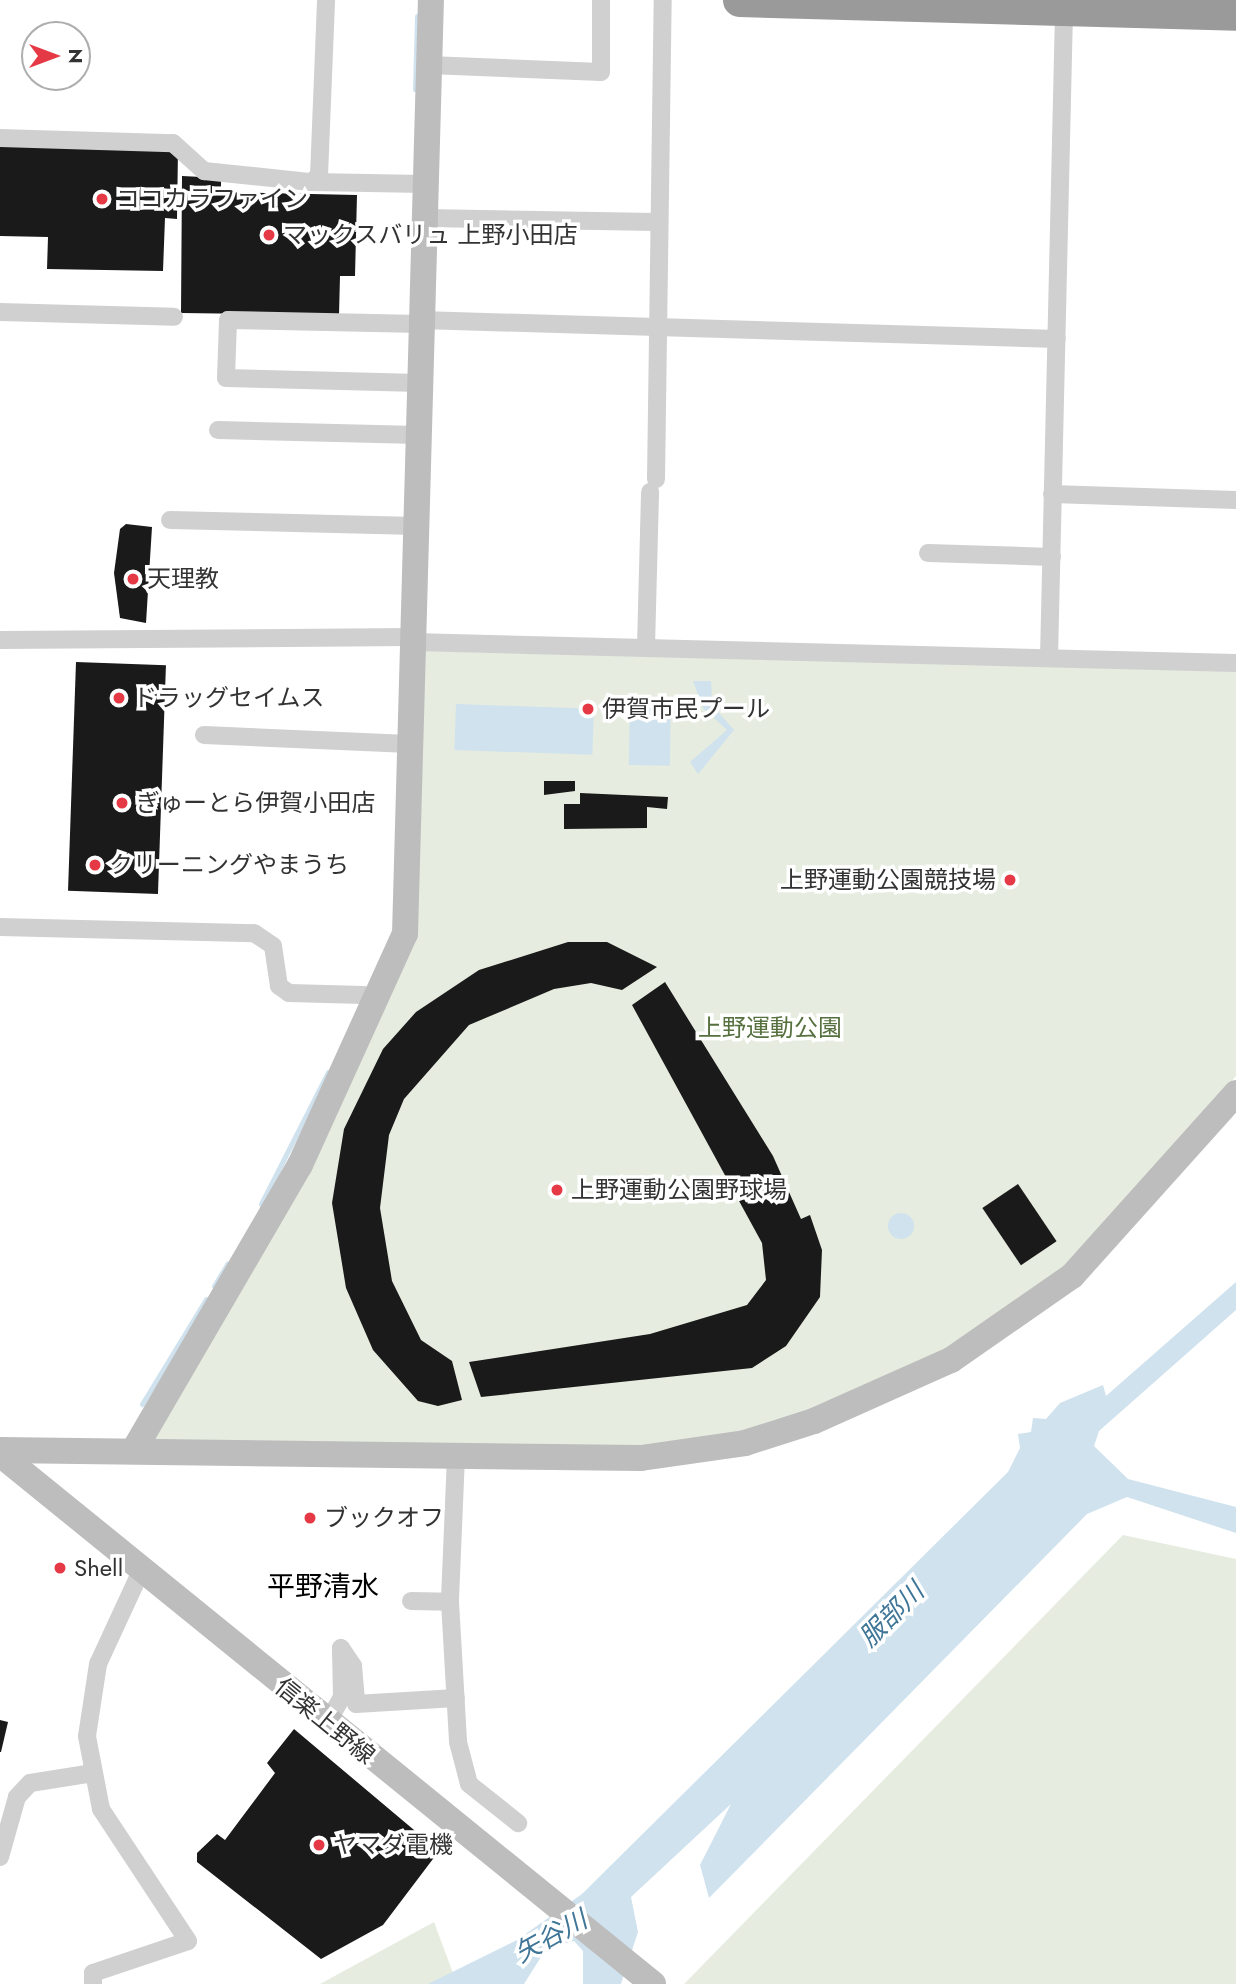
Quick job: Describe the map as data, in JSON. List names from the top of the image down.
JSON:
{
  "streets": {
    "street": ["信楽上野線"]
  },
  "districts": ["平野清水"],
  "water": ["服部川", "矢谷川"],
  "parks": ["上野運動公園"],
  "places": [
    "ココカラファイン",
    "マックスバリュ 上野小田店",
    "天理教",
    "ドラッグセイムス",
    "伊賀市民プール",
    "ぎゅーとら伊賀小田店",
    "クリーニングやまうち",
    "上野運動公園競技場",
    "上野運動公園野球場",
    "ブックオフ",
    "Shell",
    "ヤマダ電機"
  ],
  "north": "right"
}
